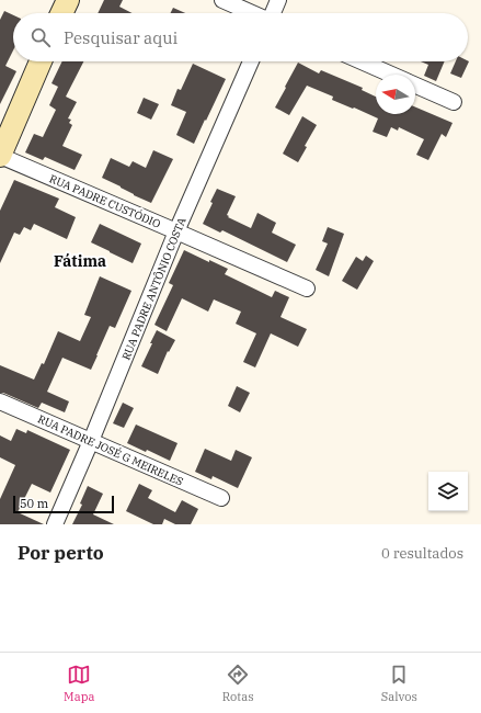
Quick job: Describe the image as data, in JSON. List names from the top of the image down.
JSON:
{
  "streets": {
    "street": ["RUA PADRE CUSTÓDIO", "RUA PADRE ANTÔNIO COSTA", "RUA PADRE JOSÉ G MEIRELES"]
  },
  "crossings": [
    ["RUA PADRE CUSTÓDIO", "RUA PADRE ANTÔNIO COSTA"],
    ["RUA PADRE ANTÔNIO COSTA", "RUA PADRE JOSÉ G MEIRELES"]
  ],
  "districts": ["Fátima"],
  "scale_bar": "50 m",
  "north": "left",
  "page": {
    "search": "Pesquisar aqui",
    "scale": "50 m",
    "heading": ["Por perto", "0 resultados"],
    "nav": ["Mapa", "Rotas", "Salvos"]
  }
}
